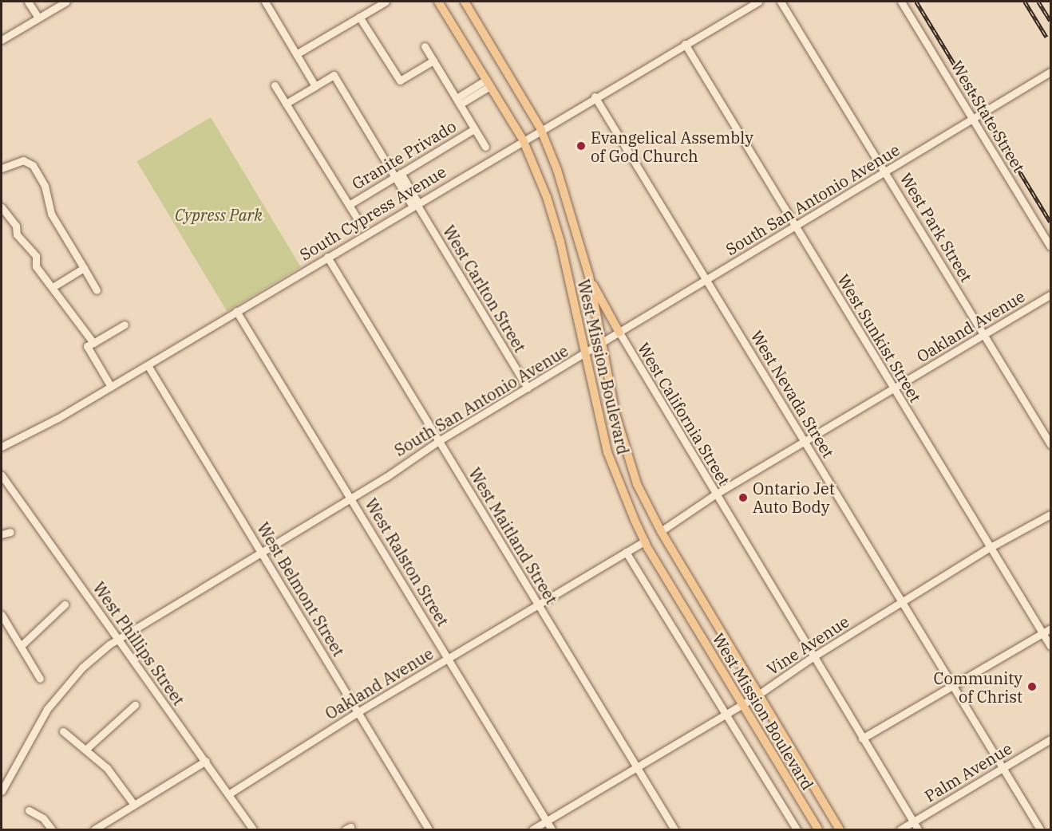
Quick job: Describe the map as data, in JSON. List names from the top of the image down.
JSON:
{
  "streets": {
    "main road": ["West Mission Boulevard"],
    "street": [
      "West State Street",
      "Granite Privado",
      "South San Antonio Avenue",
      "South Cypress Avenue",
      "West Park Street",
      "West Carlton Street",
      "Oakland Avenue",
      "West Sunkist Street",
      "West Nevada Street",
      "West California Street",
      "West Maitland Street",
      "West Ralston Street",
      "West Belmont Street",
      "West Phillips Street",
      "Vine Avenue",
      "Palm Avenue"
    ]
  },
  "crossings": [
    ["West State Street", "South San Antonio Avenue"],
    ["Granite Privado", "West Carlton Street"],
    ["Granite Privado", "West Mission Boulevard"],
    ["South San Antonio Avenue", "West Park Street"],
    ["South San Antonio Avenue", "West Carlton Street"],
    ["South San Antonio Avenue", "West Sunkist Street"],
    ["South San Antonio Avenue", "West Mission Boulevard"],
    ["South San Antonio Avenue", "West Nevada Street"],
    ["South San Antonio Avenue", "West California Street"],
    ["South San Antonio Avenue", "West Maitland Street"],
    ["South San Antonio Avenue", "West Ralston Street"],
    ["South San Antonio Avenue", "West Belmont Street"],
    ["South San Antonio Avenue", "West Phillips Street"],
    ["South Cypress Avenue", "West Carlton Street"],
    ["South Cypress Avenue", "West Sunkist Street"],
    ["South Cypress Avenue", "West Mission Boulevard"],
    ["South Cypress Avenue", "West Nevada Street"],
    ["South Cypress Avenue", "West Maitland Street"],
    ["South Cypress Avenue", "West Ralston Street"],
    ["South Cypress Avenue", "West Belmont Street"],
    ["West Park Street", "Oakland Avenue"],
    ["Oakland Avenue", "West Sunkist Street"],
    ["Oakland Avenue", "West Mission Boulevard"],
    ["Oakland Avenue", "West Nevada Street"],
    ["Oakland Avenue", "West California Street"],
    ["Oakland Avenue", "West Maitland Street"],
    ["Oakland Avenue", "West Ralston Street"],
    ["Oakland Avenue", "West Belmont Street"],
    ["Oakland Avenue", "West Phillips Street"],
    ["West Sunkist Street", "Vine Avenue"],
    ["West Mission Boulevard", "Vine Avenue"],
    ["West Nevada Street", "Vine Avenue"],
    ["West Nevada Street", "Palm Avenue"],
    ["West California Street", "Vine Avenue"],
    ["West California Street", "Palm Avenue"],
    ["West Maitland Street", "Vine Avenue"],
    ["West Ralston Street", "Vine Avenue"]
  ],
  "parks": ["Cypress Park"],
  "places": ["Evangelical Assembly of God Church", "Ontario Jet Auto Body", "Community of Christ"]
}
